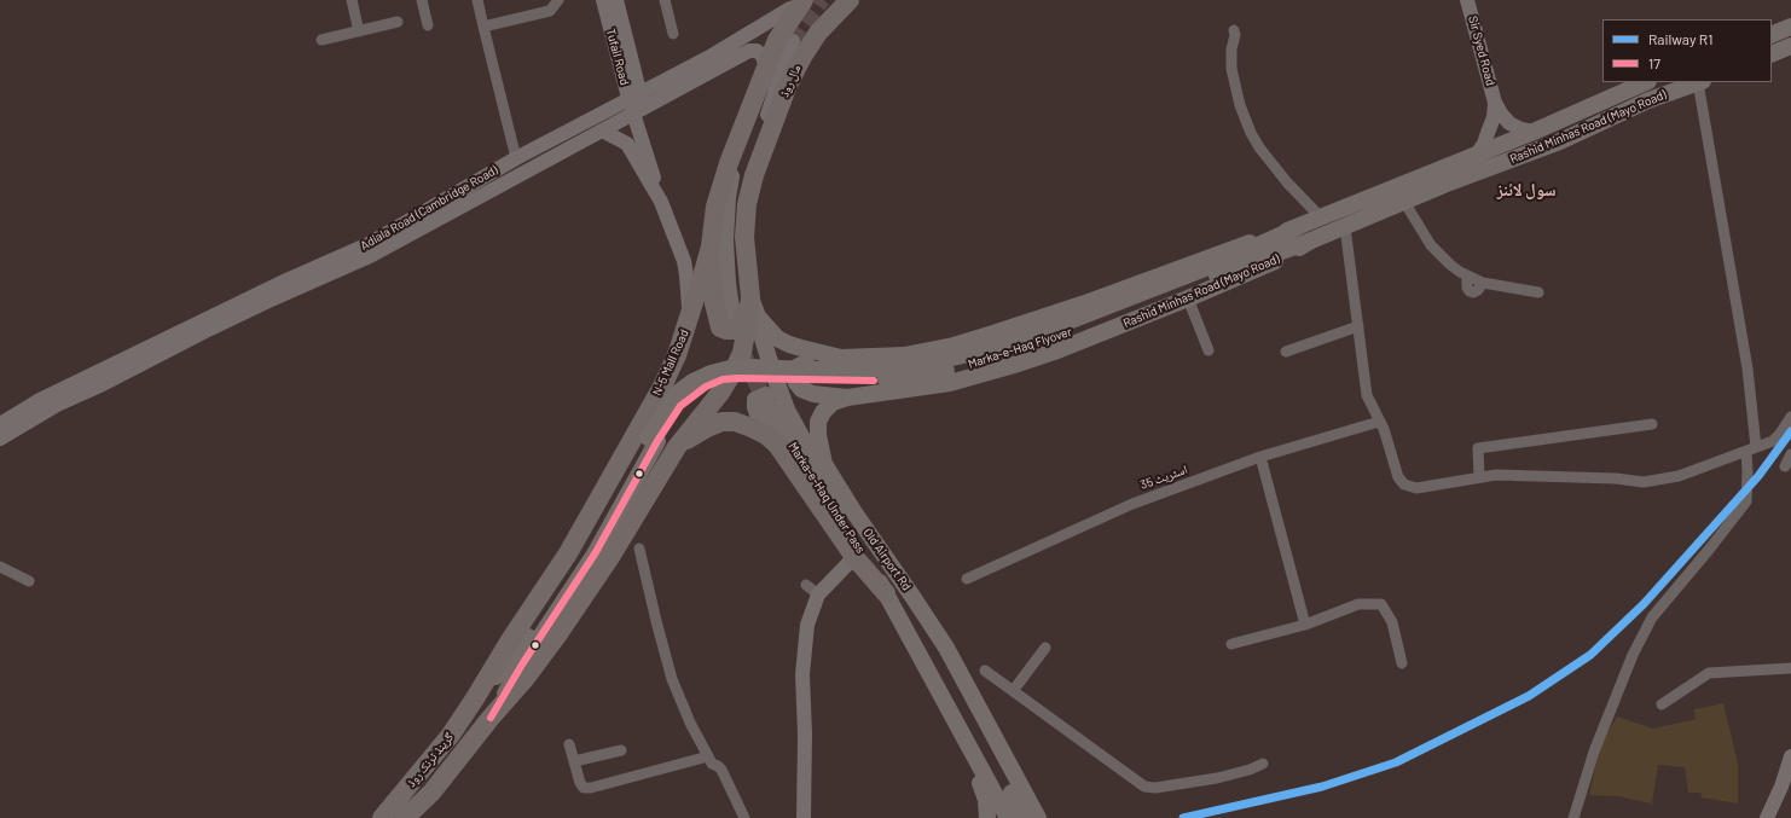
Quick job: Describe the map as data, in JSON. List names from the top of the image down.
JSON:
{
  "streets": {
    "highway": ["مال روڈ", "N-5 Mall Road", "گرینڈ ٹرنک روڈ"],
    "main road": [
      "Sir Syed Road",
      "Tufail Road",
      "Rashid Minhas Road (Mayo Road)",
      "Adiala Road (Cambridge Road)",
      "Marka-e-Haq Flyover",
      "Marka-e-Haq Under Pass",
      "Old Airport Rd"
    ],
    "street": ["اسٹریٹ 35"]
  },
  "crossings": [
    ["Sir Syed Road", "Rashid Minhas Road (Mayo Road)"],
    ["Tufail Road", "Adiala Road (Cambridge Road)"],
    ["مال روڈ", "Rashid Minhas Road (Mayo Road)"],
    ["مال روڈ", "Old Airport Rd"],
    ["مال روڈ", "گرینڈ ٹرنک روڈ"],
    ["Rashid Minhas Road (Mayo Road)", "Marka-e-Haq Flyover"],
    ["Rashid Minhas Road (Mayo Road)", "Old Airport Rd"],
    ["Rashid Minhas Road (Mayo Road)", "گرینڈ ٹرنک روڈ"],
    ["Adiala Road (Cambridge Road)", "N-5 Mall Road"],
    ["Marka-e-Haq Flyover", "N-5 Mall Road"],
    ["Marka-e-Haq Flyover", "گرینڈ ٹرنک روڈ"],
    ["N-5 Mall Road", "گرینڈ ٹرنک روڈ"],
    ["Marka-e-Haq Under Pass", "Old Airport Rd"],
    ["Old Airport Rd", "گرینڈ ٹرنک روڈ"]
  ],
  "districts": ["سول لائنز"],
  "lines": ["transit line 17", "rail line R1"],
  "legend": ["Railway R1", "17"]
}
